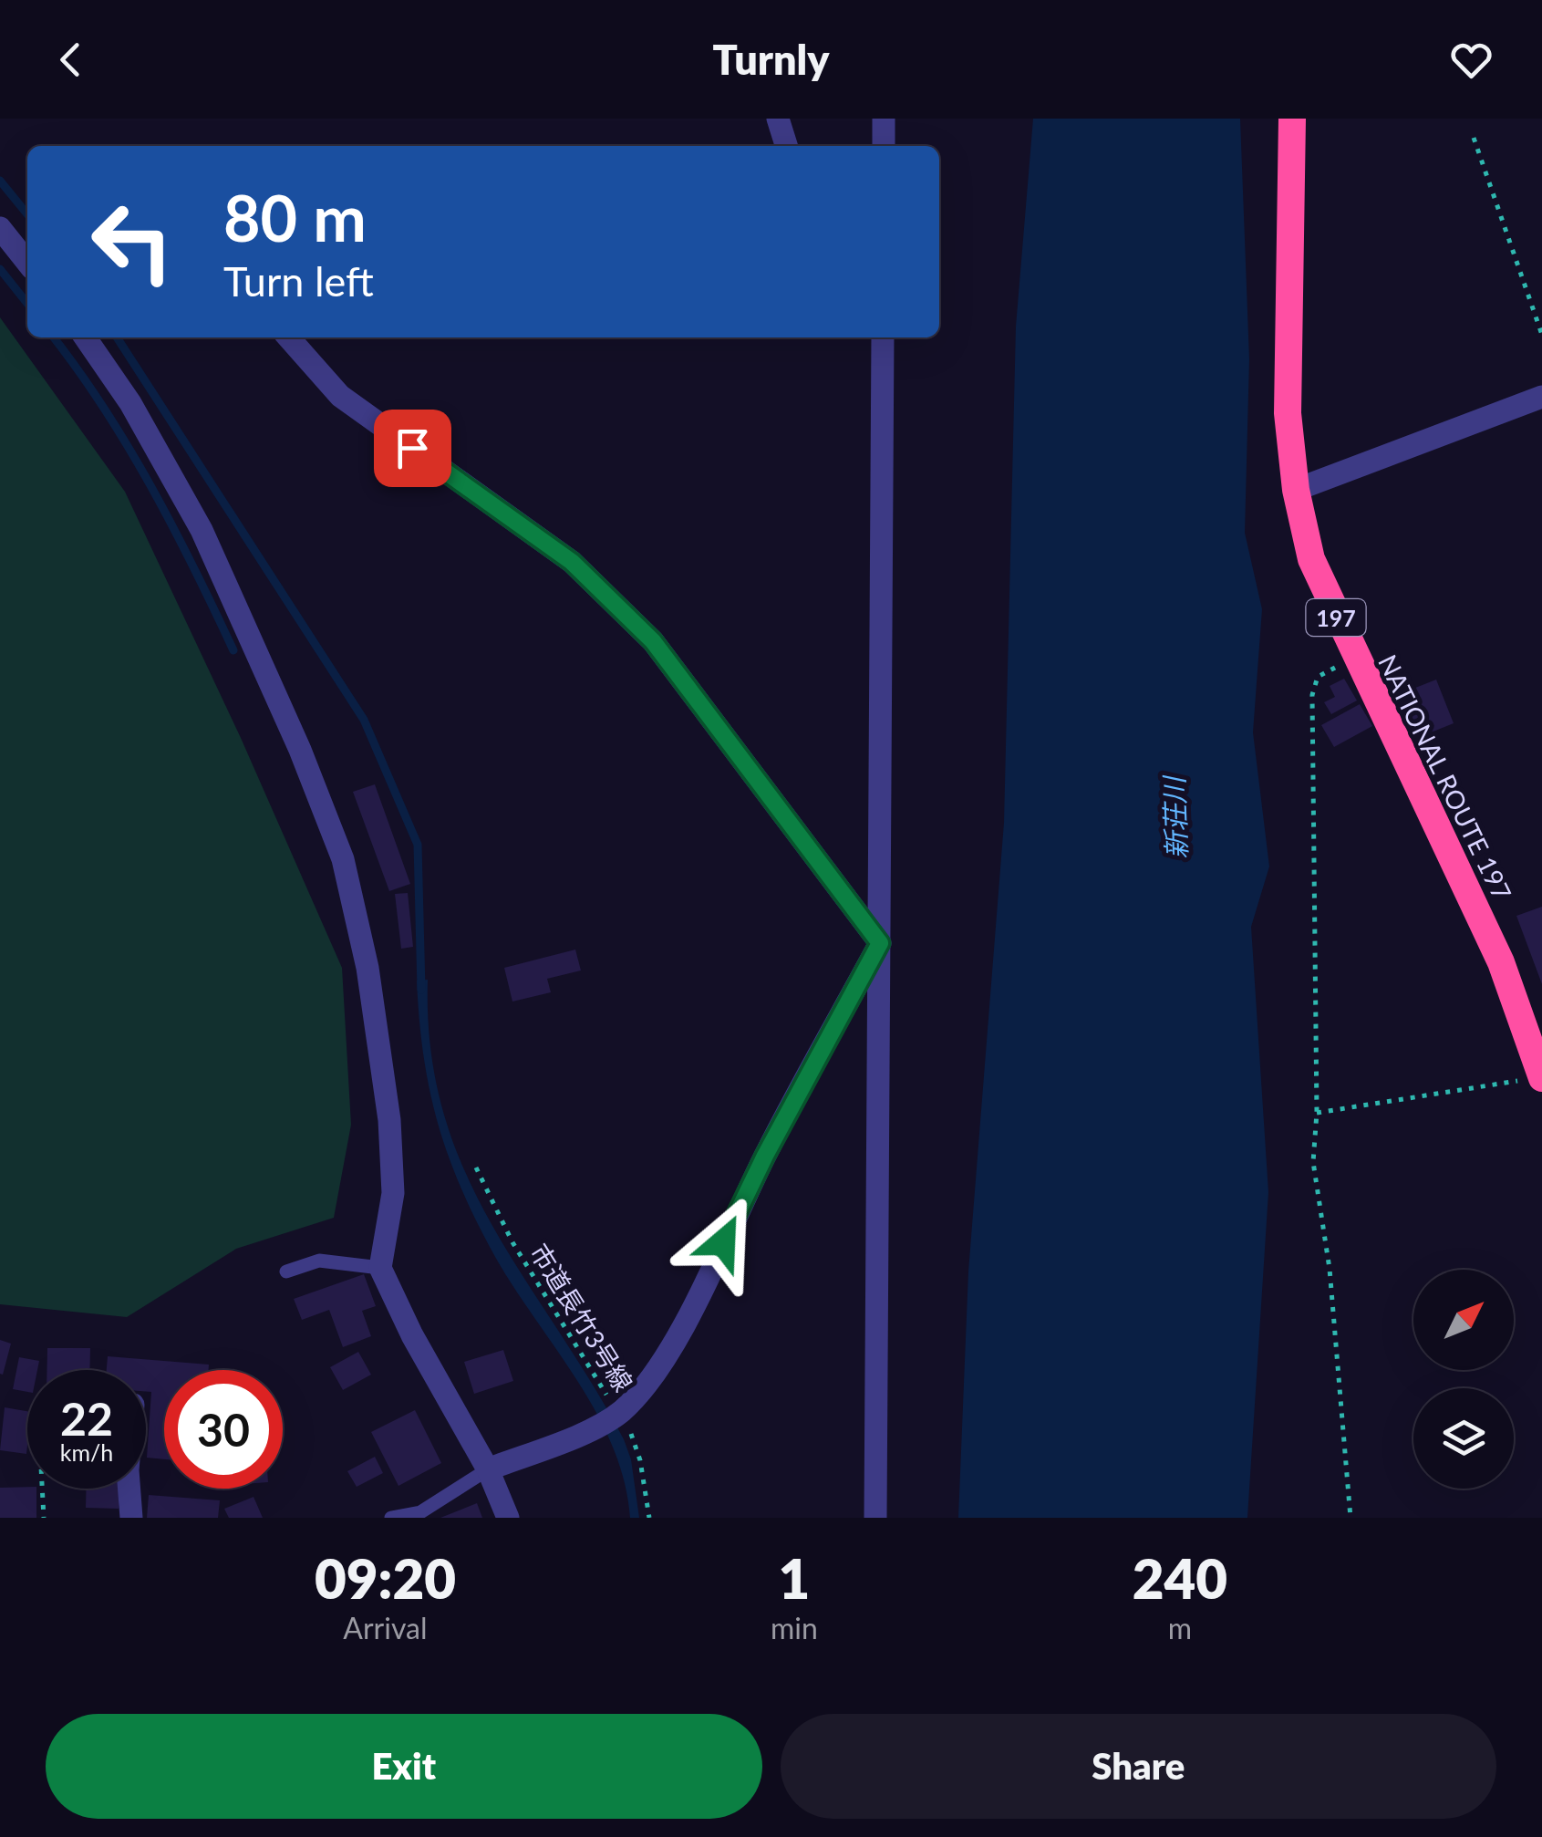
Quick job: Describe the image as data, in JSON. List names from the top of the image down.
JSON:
{
  "streets": {
    "highway": ["197", "NATIONAL ROUTE 197"],
    "path": ["市道長竹3号線"]
  },
  "water": ["新荘川"],
  "north": "top right",
  "page": {
    "header": "Turnly",
    "turn": ["80 m", "Turn left"],
    "speed": "22 km/h",
    "limit": "30",
    "eta": [
      "09:20",
      "Arrival",
      "1",
      "min",
      "240",
      "m"
    ],
    "buttons": ["Exit", "Share"]
  }
}
